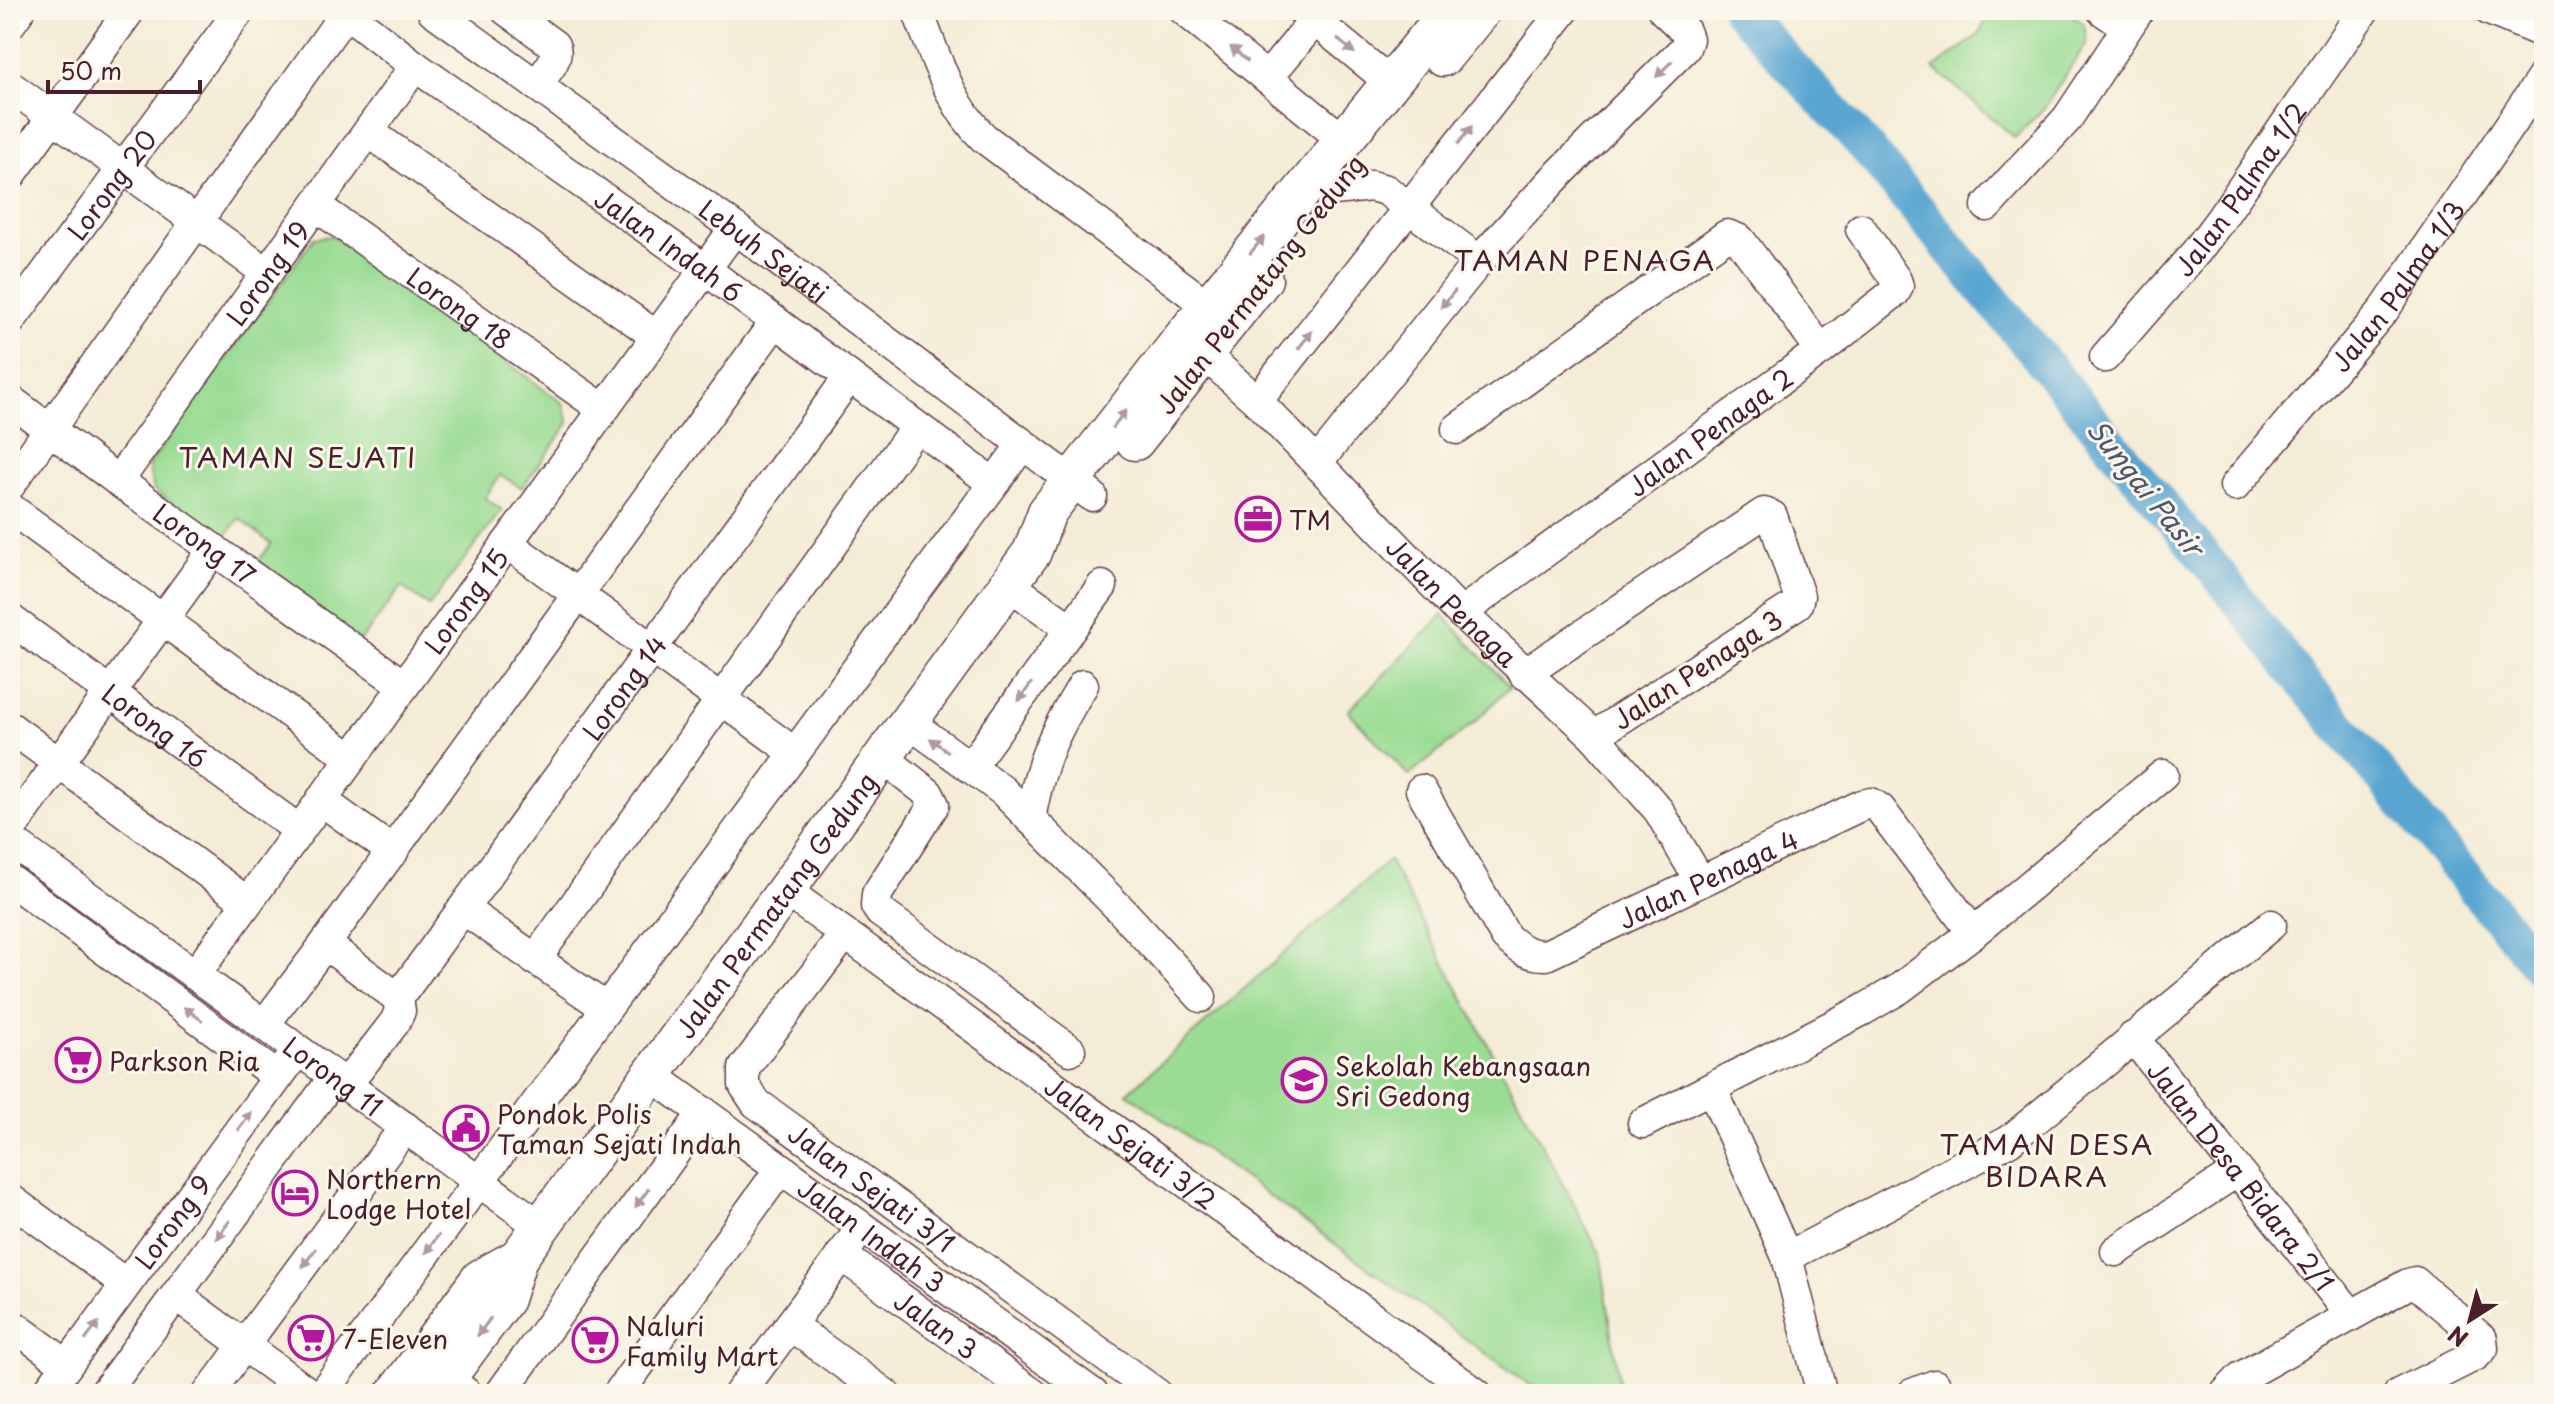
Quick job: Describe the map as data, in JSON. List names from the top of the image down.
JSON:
{
  "streets": {
    "main road": ["Jalan Permatang Gedung"],
    "street": [
      "Lorong 20",
      "Jalan Palma 1/2",
      "Jalan Indah 6",
      "Lebuh Sejati",
      "Lorong 19",
      "Jalan Palma 1/3",
      "Lorong 18",
      "Jalan Penaga 2",
      "Lorong 17",
      "Lorong 15",
      "Jalan Penaga",
      "Jalan Penaga 3",
      "Lorong 14",
      "Lorong 16",
      "Jalan Penaga 4",
      "Lorong 11",
      "Jalan Sejati 3/2",
      "Jalan Desa Bidara 2/1",
      "Jalan Sejati 3/1",
      "Lorong 9",
      "Jalan Indah 3",
      "Jalan 3"
    ]
  },
  "crossings": [
    ["Jalan Indah 6", "Lorong 19"],
    ["Jalan Indah 6", "Lorong 15"],
    ["Jalan Indah 6", "Lorong 14"],
    ["Lebuh Sejati", "Jalan Permatang Gedung"],
    ["Lebuh Sejati", "Lorong 15"],
    ["Lorong 19", "Lorong 18"],
    ["Lorong 19", "Lorong 17"],
    ["Jalan Permatang Gedung", "Jalan Penaga"],
    ["Jalan Permatang Gedung", "Lorong 11"],
    ["Jalan Permatang Gedung", "Jalan Sejati 3/2"],
    ["Jalan Permatang Gedung", "Jalan Indah 3"],
    ["Lorong 18", "Lorong 15"],
    ["Jalan Penaga 2", "Jalan Penaga"],
    ["Lorong 17", "Lorong 15"],
    ["Lorong 15", "Lorong 16"],
    ["Lorong 15", "Lorong 11"],
    ["Jalan Penaga", "Jalan Penaga 3"],
    ["Jalan Penaga", "Jalan Penaga 4"],
    ["Lorong 14", "Lorong 9"],
    ["Lorong 11", "Lorong 9"],
    ["Jalan Sejati 3/2", "Jalan Sejati 3/1"]
  ],
  "districts": ["TAMAN PENAGA", "TAMAN SEJATI", "TAMAN DESA BIDARA"],
  "water": ["Sungai Pasir"],
  "places": {
    "office": ["TM"],
    "supermarket": ["Parkson Ria", "7-Eleven", "Naluri Family Mart"],
    "school or university": ["Sekolah Kebangsaan Sri Gedong"],
    "public building": ["Pondok Polis Taman Sejati Indah"],
    "hotel": ["Northern Lodge Hotel"]
  },
  "scale_bar": "50 m",
  "north": "bottom left"
}
